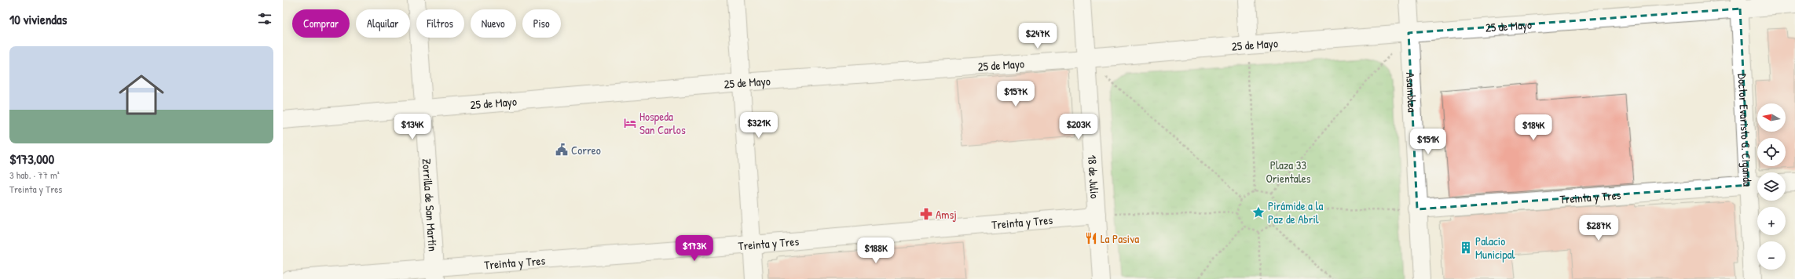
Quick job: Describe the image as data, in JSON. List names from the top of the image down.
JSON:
{
  "streets": {
    "street": [
      "25 de Mayo",
      "Asamblea",
      "Doctor Evaristo G. Ciganda",
      "18 de Julio",
      "Treinta y Tres",
      "Zorrilla de San Martín"
    ]
  },
  "crossings": [
    ["25 de Mayo", "Asamblea"],
    ["25 de Mayo", "Doctor Evaristo G. Ciganda"],
    ["25 de Mayo", "18 de Julio"],
    ["25 de Mayo", "Zorrilla de San Martín"],
    ["Asamblea", "Treinta y Tres"],
    ["Doctor Evaristo G. Ciganda", "Treinta y Tres"],
    ["18 de Julio", "Treinta y Tres"],
    ["Treinta y Tres", "Zorrilla de San Martín"]
  ],
  "parks": ["Plaza 33 Orientales"],
  "places": {
    "hotel": ["Hospeda San Carlos"],
    "public building": ["Correo"],
    "place": ["Pirámide a la Paz de Abril"],
    "pharmacy": ["Amsj"],
    "restaurant": ["La Pasiva"],
    "building": ["Palacio Municipal"]
  },
  "north": "left",
  "page": {
    "heading": "10 viviendas",
    "chip": [
      "Comprar",
      "Alquilar",
      "Filtros",
      "Nuevo",
      "Piso"
    ],
    "price": [
      "$247K",
      "$157K",
      "$321K",
      "$134K",
      "$203K",
      "$184K",
      "$151K",
      "$287K",
      "$173K",
      "$188K"
    ],
    "list": [
      {
        "name": "$173,000",
        "note": "3 hab. · 77 m² · Treinta y Tres"
      }
    ],
    "map_buttons": ["+", "−"]
  }
}
